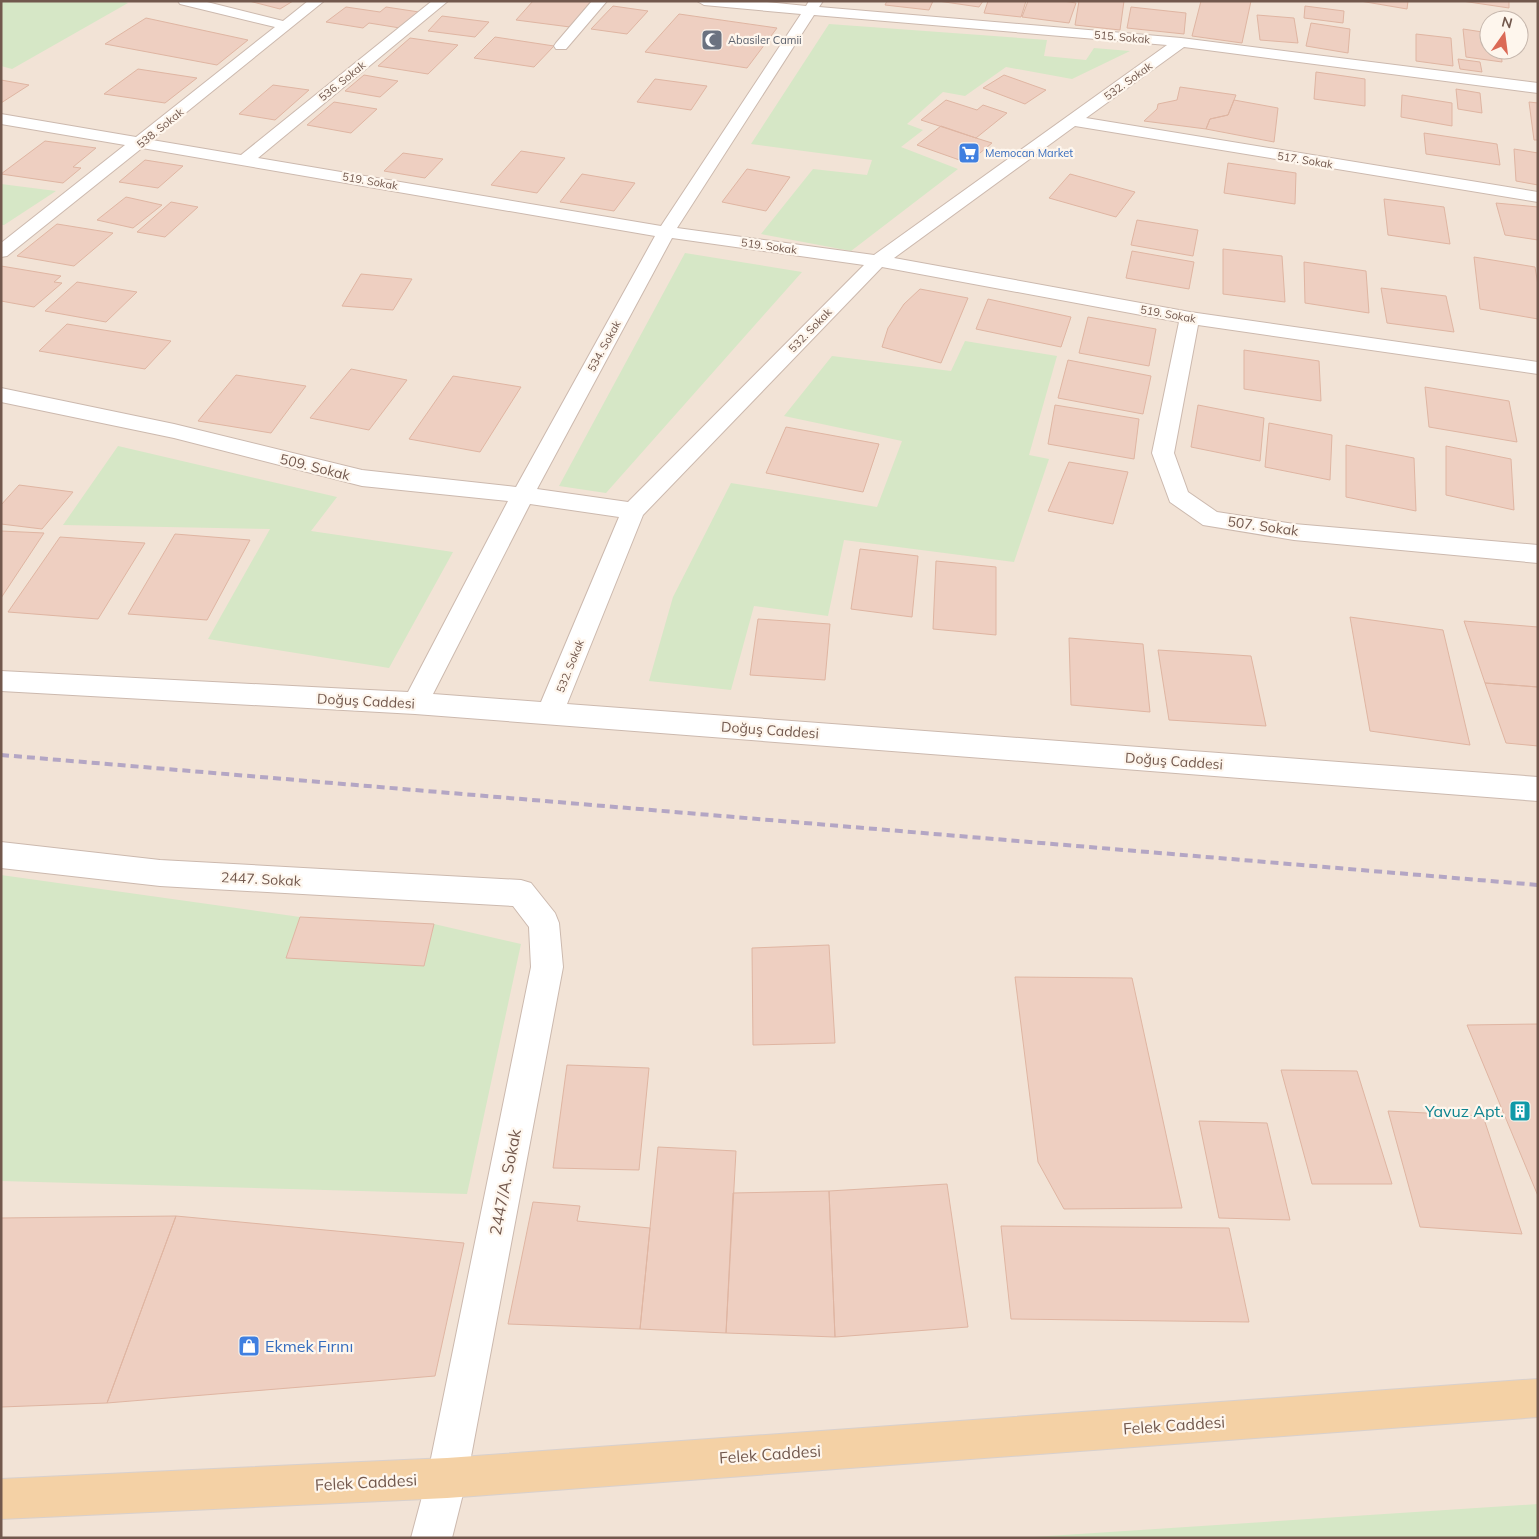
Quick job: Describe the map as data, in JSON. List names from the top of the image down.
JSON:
{
  "streets": {
    "main road": ["Felek Caddesi"],
    "street": [
      "515. Sokak",
      "536. Sokak",
      "532. Sokak",
      "538. Sokak",
      "517. Sokak",
      "519. Sokak",
      "534. Sokak",
      "509. Sokak",
      "507. Sokak",
      "Doğuş Caddesi",
      "2447. Sokak",
      "2447/A. Sokak"
    ]
  },
  "crossings": [
    ["515. Sokak", "532. Sokak"],
    ["515. Sokak", "534. Sokak"],
    ["536. Sokak", "519. Sokak"],
    ["532. Sokak", "517. Sokak"],
    ["532. Sokak", "519. Sokak"],
    ["532. Sokak", "509. Sokak"],
    ["532. Sokak", "Doğuş Caddesi"],
    ["538. Sokak", "519. Sokak"],
    ["519. Sokak", "534. Sokak"],
    ["519. Sokak", "507. Sokak"],
    ["534. Sokak", "509. Sokak"],
    ["534. Sokak", "Doğuş Caddesi"],
    ["2447. Sokak", "2447/A. Sokak"],
    ["2447/A. Sokak", "Felek Caddesi"]
  ],
  "places": {
    "mosque": ["Abasiler Camii"],
    "supermarket": ["Memocan Market"],
    "building": ["Yavuz Apt."],
    "shop": ["Ekmek Fırını"]
  },
  "north": "top"
}
